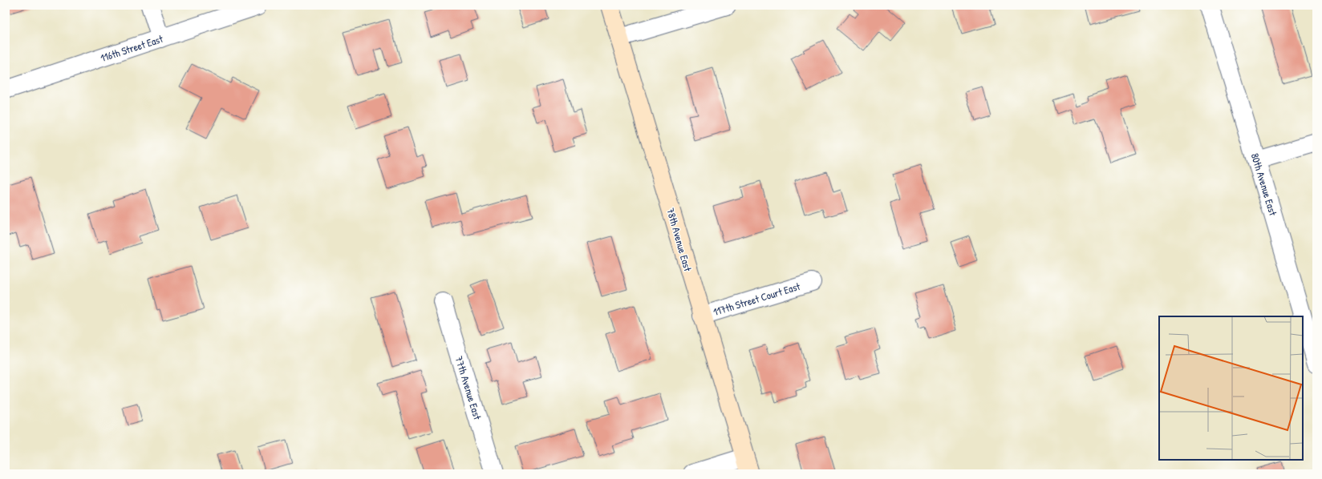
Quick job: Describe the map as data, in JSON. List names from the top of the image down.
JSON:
{
  "streets": {
    "street": [
      "116th Street East",
      "80th Avenue East",
      "78th Avenue East",
      "117th Street Court East",
      "77th Avenue East"
    ]
  },
  "crossings": [
    ["78th Avenue East", "117th Street Court East"]
  ]
}
